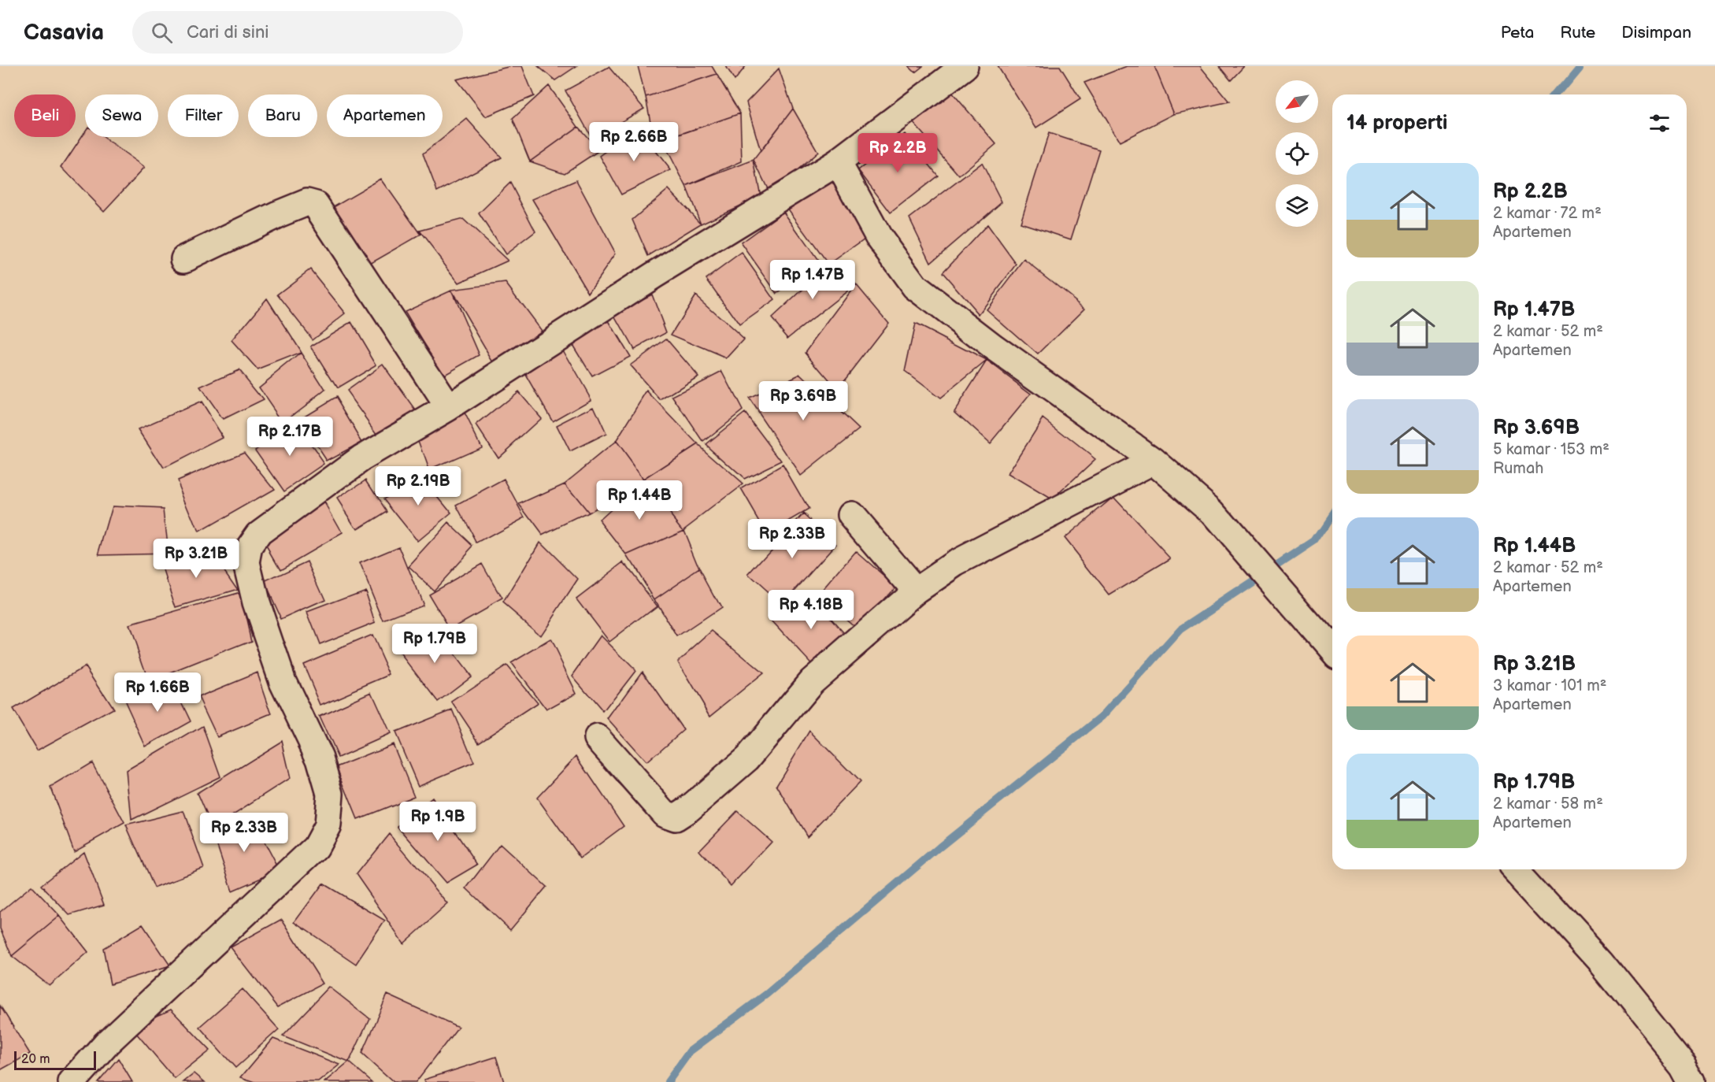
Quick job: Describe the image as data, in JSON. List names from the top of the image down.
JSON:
{
  "scale_bar": "20 m",
  "north": "bottom left",
  "page": {
    "header": "Casavia",
    "search": "Cari di sini",
    "nav": ["Peta", "Rute", "Disimpan"],
    "chip": [
      "Beli",
      "Sewa",
      "Filter",
      "Baru",
      "Apartemen"
    ],
    "heading": "14 properti",
    "price": [
      "Rp 2.66B",
      "Rp 2.2B",
      "Rp 1.47B",
      "Rp 3.69B",
      "Rp 2.17B",
      "Rp 2.19B",
      "Rp 1.44B",
      "Rp 2.33B",
      "Rp 3.21B",
      "Rp 4.18B",
      "Rp 1.79B",
      "Rp 1.66B",
      "Rp 1.9B",
      "Rp 2.33B"
    ],
    "list": [
      {
        "name": "Rp 2.2B",
        "note": "2 kamar · 72 m² · Apartemen"
      },
      {
        "name": "Rp 1.47B",
        "note": "2 kamar · 52 m² · Apartemen"
      },
      {
        "name": "Rp 3.69B",
        "note": "5 kamar · 153 m² · Rumah"
      },
      {
        "name": "Rp 1.44B",
        "note": "2 kamar · 52 m² · Apartemen"
      },
      {
        "name": "Rp 3.21B",
        "note": "3 kamar · 101 m² · Apartemen"
      },
      {
        "name": "Rp 1.79B",
        "note": "2 kamar · 58 m² · Apartemen"
      }
    ],
    "scale": "20 m"
  }
}
